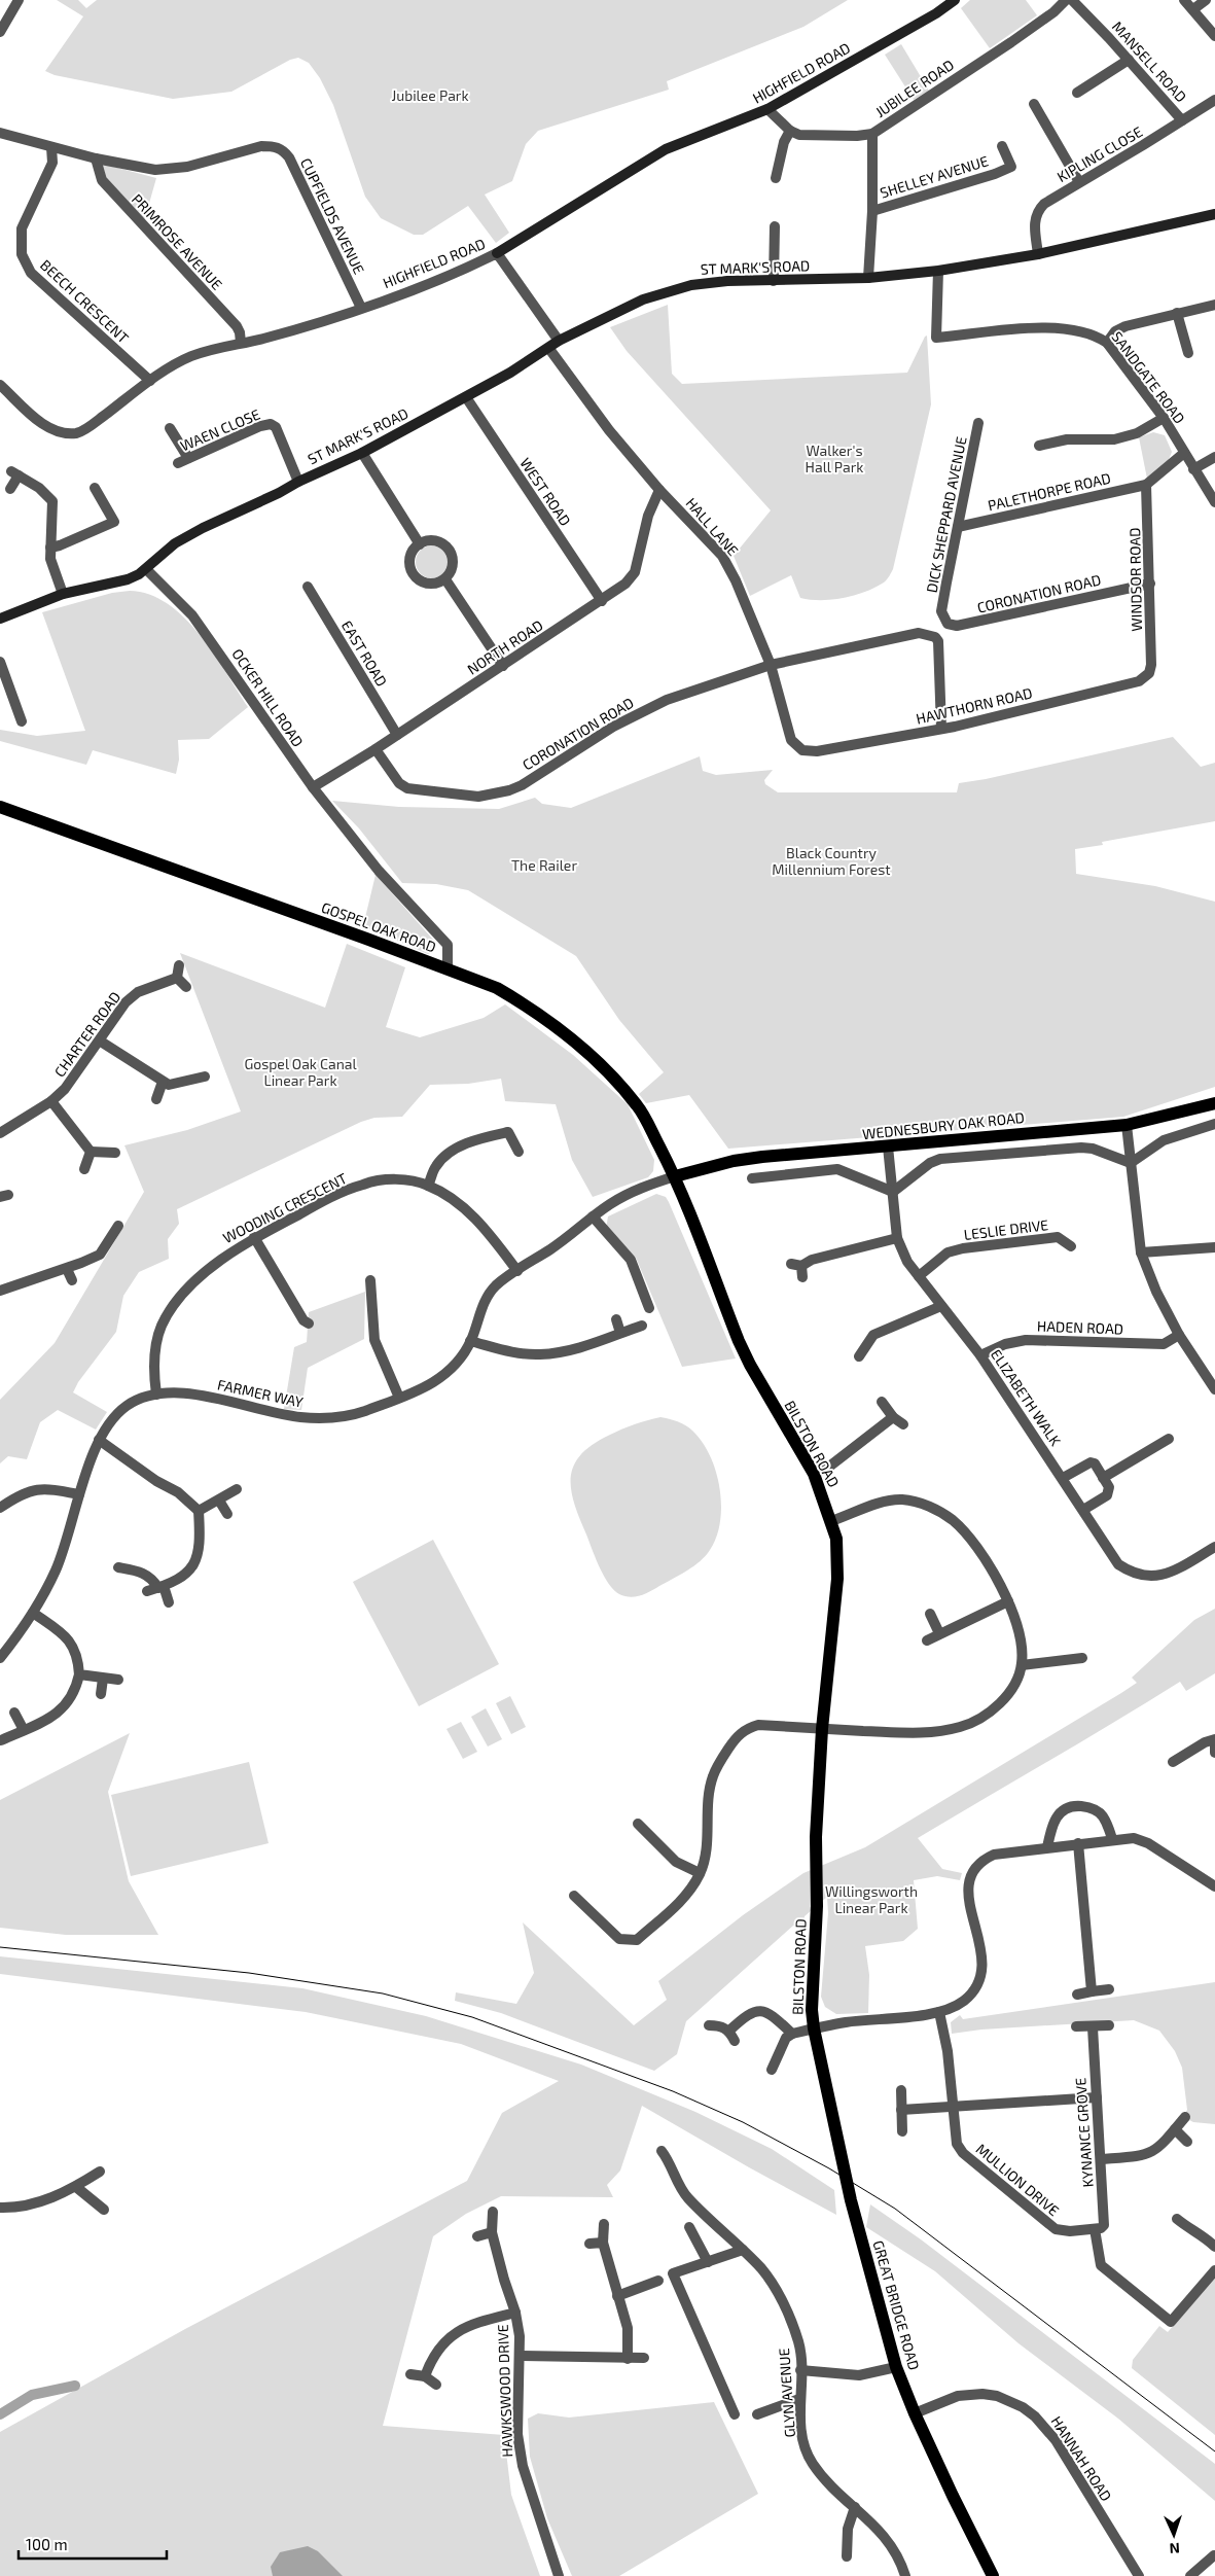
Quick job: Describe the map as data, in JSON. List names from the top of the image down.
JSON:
{
  "streets": {
    "main road": [
      "GOSPEL OAK ROAD",
      "WEDNESBURY OAK ROAD",
      "BILSTON ROAD",
      "GREAT BRIDGE ROAD"
    ],
    "street": [
      "MANSELL ROAD",
      "HIGHFIELD ROAD",
      "JUBILEE ROAD",
      "KIPLING CLOSE",
      "SHELLEY AVENUE",
      "CUPFIELDS AVENUE",
      "PRIMROSE AVENUE",
      "ST MARK'S ROAD",
      "BEECH CRESCENT",
      "SANDGATE ROAD",
      "WAEN CLOSE",
      "WEST ROAD",
      "PALETHORPE ROAD",
      "DICK SHEPPARD AVENUE",
      "HALL LANE",
      "WINDSOR ROAD",
      "CORONATION ROAD",
      "NORTH ROAD",
      "EAST ROAD",
      "OCKER HILL ROAD",
      "HAWTHORN ROAD",
      "CHARTER ROAD",
      "WOODING CRESCENT",
      "LESLIE DRIVE",
      "HADEN ROAD",
      "FARMER WAY",
      "ELIZABETH WALK",
      "KYNANCE GROVE",
      "MULLION DRIVE",
      "HAWKSWOOD DRIVE",
      "GLYN AVENUE",
      "HANNAH ROAD"
    ]
  },
  "crossings": [
    ["MANSELL ROAD", "KIPLING CLOSE"],
    ["HIGHFIELD ROAD", "CUPFIELDS AVENUE"],
    ["HIGHFIELD ROAD", "PRIMROSE AVENUE"],
    ["HIGHFIELD ROAD", "BEECH CRESCENT"],
    ["KIPLING CLOSE", "ST MARK'S ROAD"],
    ["CUPFIELDS AVENUE", "PRIMROSE AVENUE"],
    ["CUPFIELDS AVENUE", "BEECH CRESCENT"],
    ["ST MARK'S ROAD", "SANDGATE ROAD"],
    ["ST MARK'S ROAD", "WAEN CLOSE"],
    ["ST MARK'S ROAD", "WEST ROAD"],
    ["ST MARK'S ROAD", "HALL LANE"],
    ["ST MARK'S ROAD", "OCKER HILL ROAD"],
    ["WEST ROAD", "NORTH ROAD"],
    ["PALETHORPE ROAD", "DICK SHEPPARD AVENUE"],
    ["PALETHORPE ROAD", "WINDSOR ROAD"],
    ["DICK SHEPPARD AVENUE", "CORONATION ROAD"],
    ["HALL LANE", "CORONATION ROAD"],
    ["HALL LANE", "NORTH ROAD"],
    ["HALL LANE", "HAWTHORN ROAD"],
    ["WINDSOR ROAD", "CORONATION ROAD"],
    ["WINDSOR ROAD", "HAWTHORN ROAD"],
    ["CORONATION ROAD", "NORTH ROAD"],
    ["CORONATION ROAD", "HAWTHORN ROAD"],
    ["NORTH ROAD", "EAST ROAD"],
    ["NORTH ROAD", "OCKER HILL ROAD"],
    ["OCKER HILL ROAD", "GOSPEL OAK ROAD"],
    ["GOSPEL OAK ROAD", "WEDNESBURY OAK ROAD"],
    ["GOSPEL OAK ROAD", "FARMER WAY"],
    ["GOSPEL OAK ROAD", "BILSTON ROAD"],
    ["WEDNESBURY OAK ROAD", "FARMER WAY"],
    ["WEDNESBURY OAK ROAD", "ELIZABETH WALK"],
    ["WEDNESBURY OAK ROAD", "BILSTON ROAD"],
    ["WOODING CRESCENT", "FARMER WAY"],
    ["LESLIE DRIVE", "ELIZABETH WALK"],
    ["HADEN ROAD", "ELIZABETH WALK"],
    ["FARMER WAY", "BILSTON ROAD"],
    ["BILSTON ROAD", "GREAT BRIDGE ROAD"],
    ["KYNANCE GROVE", "MULLION DRIVE"],
    ["GREAT BRIDGE ROAD", "HANNAH ROAD"]
  ],
  "parks": [
    "Jubilee Park",
    "Walker's Hall Park",
    "Black Country Millennium Forest",
    "The Railer",
    "Gospel Oak Canal Linear Park",
    "Willingsworth Linear Park"
  ],
  "scale_bar": "100 m",
  "north": "bottom"
}
